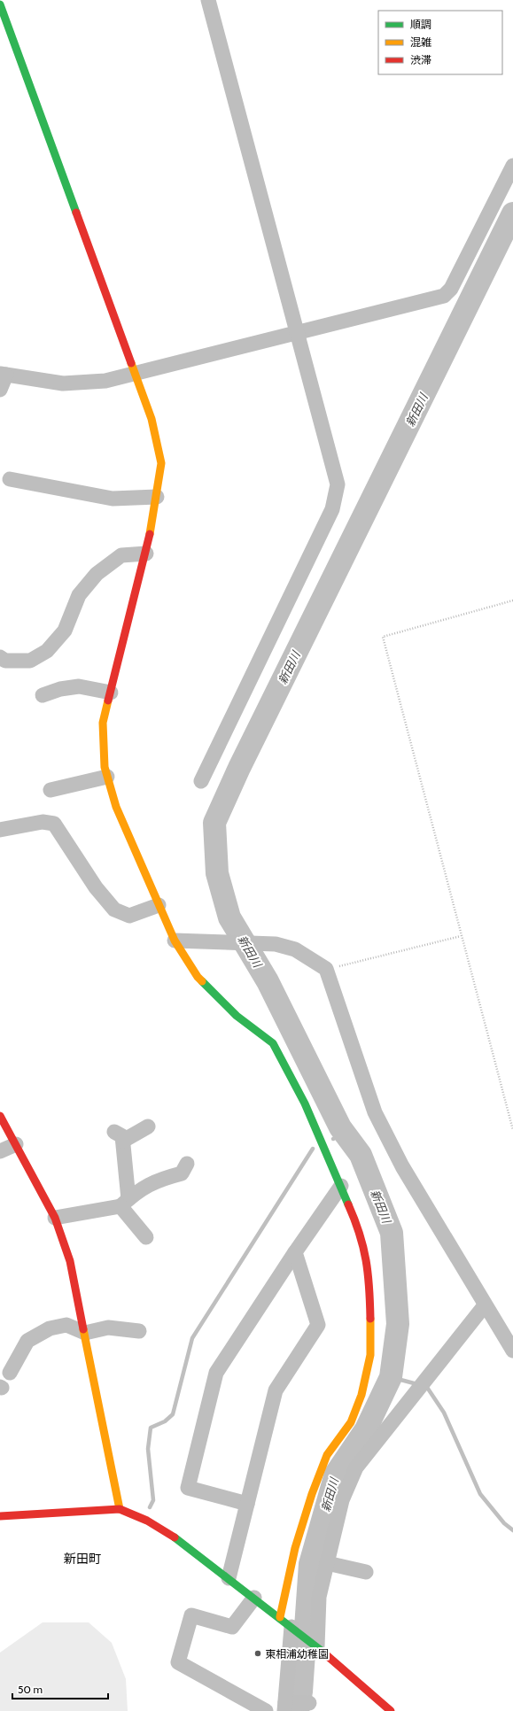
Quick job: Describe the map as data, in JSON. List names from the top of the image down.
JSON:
{
  "districts": ["新田町"],
  "water": ["新田川"],
  "places": ["東相浦幼稚園"],
  "legend": ["順調", "混雑", "渋滞"],
  "scale_bar": "50 m"
}
